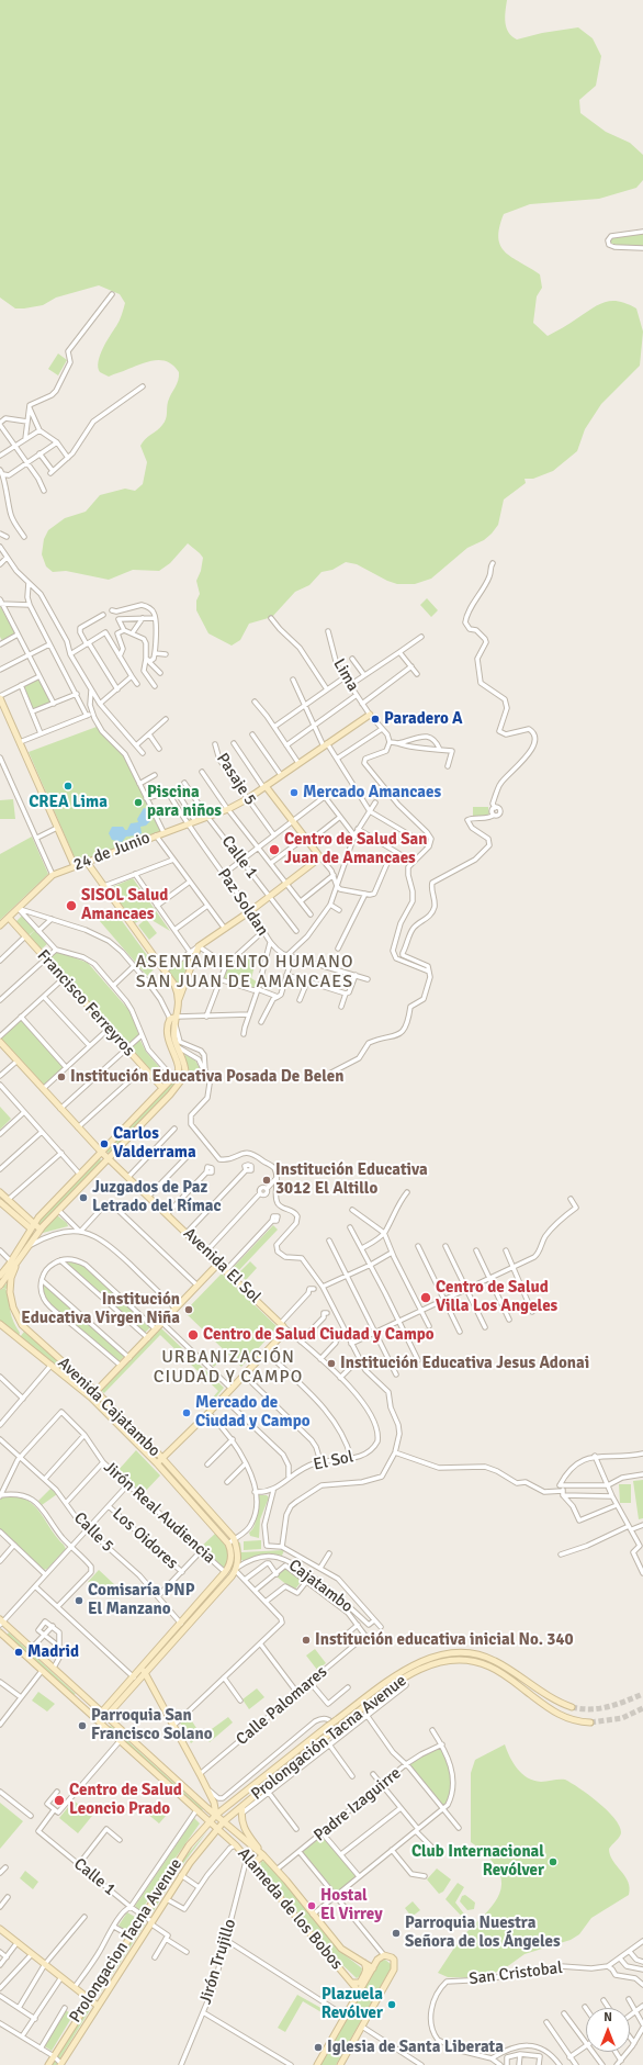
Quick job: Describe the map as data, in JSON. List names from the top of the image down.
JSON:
{
  "streets": {
    "street": [
      "Lima",
      "Pasaje 5",
      "24 de Junio",
      "Calle 1",
      "Paz Soldan",
      "Francisco Ferreyros",
      "Avenida El Sol",
      "Avenida Cajatambo",
      "El Sol",
      "Jirón Real Audiencia",
      "Calle 5",
      "Los Oidores",
      "Cajatambo",
      "Calle Palomares",
      "Prolongación Tacna Avenue",
      "Padre Izaguirre",
      "Alameda de los Bobos",
      "Prolongacion Tacna Avenue",
      "Jirón Trujillo",
      "San Cristobal"
    ]
  },
  "crossings": [
    ["Lima", "24 de Junio"],
    ["Pasaje 5", "24 de Junio"],
    ["24 de Junio", "Calle 1"],
    ["24 de Junio", "Paz Soldan"],
    ["24 de Junio", "Francisco Ferreyros"],
    ["Calle 1", "Prolongacion Tacna Avenue"],
    ["Avenida El Sol", "El Sol"],
    ["Jirón Real Audiencia", "Calle 5"],
    ["Prolongación Tacna Avenue", "Alameda de los Bobos"],
    ["Prolongación Tacna Avenue", "Prolongacion Tacna Avenue"],
    ["Padre Izaguirre", "Alameda de los Bobos"],
    ["Alameda de los Bobos", "Prolongacion Tacna Avenue"],
    ["Alameda de los Bobos", "Jirón Trujillo"]
  ],
  "districts": ["ASENTAMIENTO HUMANO SAN JUAN DE AMANCAES", "URBANIZACIÓN CIUDAD Y CAMPO"],
  "places": [
    "Paradero A",
    "CREA Lima",
    "Mercado Amancaes",
    "Piscina para niños",
    "Centro de Salud San Juan de Amancaes",
    "SISOL Salud Amancaes",
    "Institución Educativa Posada De Belen",
    "Carlos Valderrama",
    "Institución Educativa 3012 El Altillo",
    "Juzgados de Paz Letrado del Rímac",
    "Centro de Salud Villa Los Angeles",
    "Institución Educativa Virgen Niña",
    "Centro de Salud Ciudad y Campo",
    "Institución Educativa Jesus Adonai",
    "Mercado de Ciudad y Campo",
    "Comisaría PNP El Manzano",
    "Institución educativa inicial No. 340",
    "Madrid",
    "Parroquia San Francisco Solano",
    "Centro de Salud Leoncio Prado",
    "Club Internacional Revólver",
    "Hostal El Virrey",
    "Parroquia Nuestra Señora de los Ángeles",
    "Plazuela Revólver",
    "Iglesia de Santa Liberata"
  ],
  "north": "top"
}
